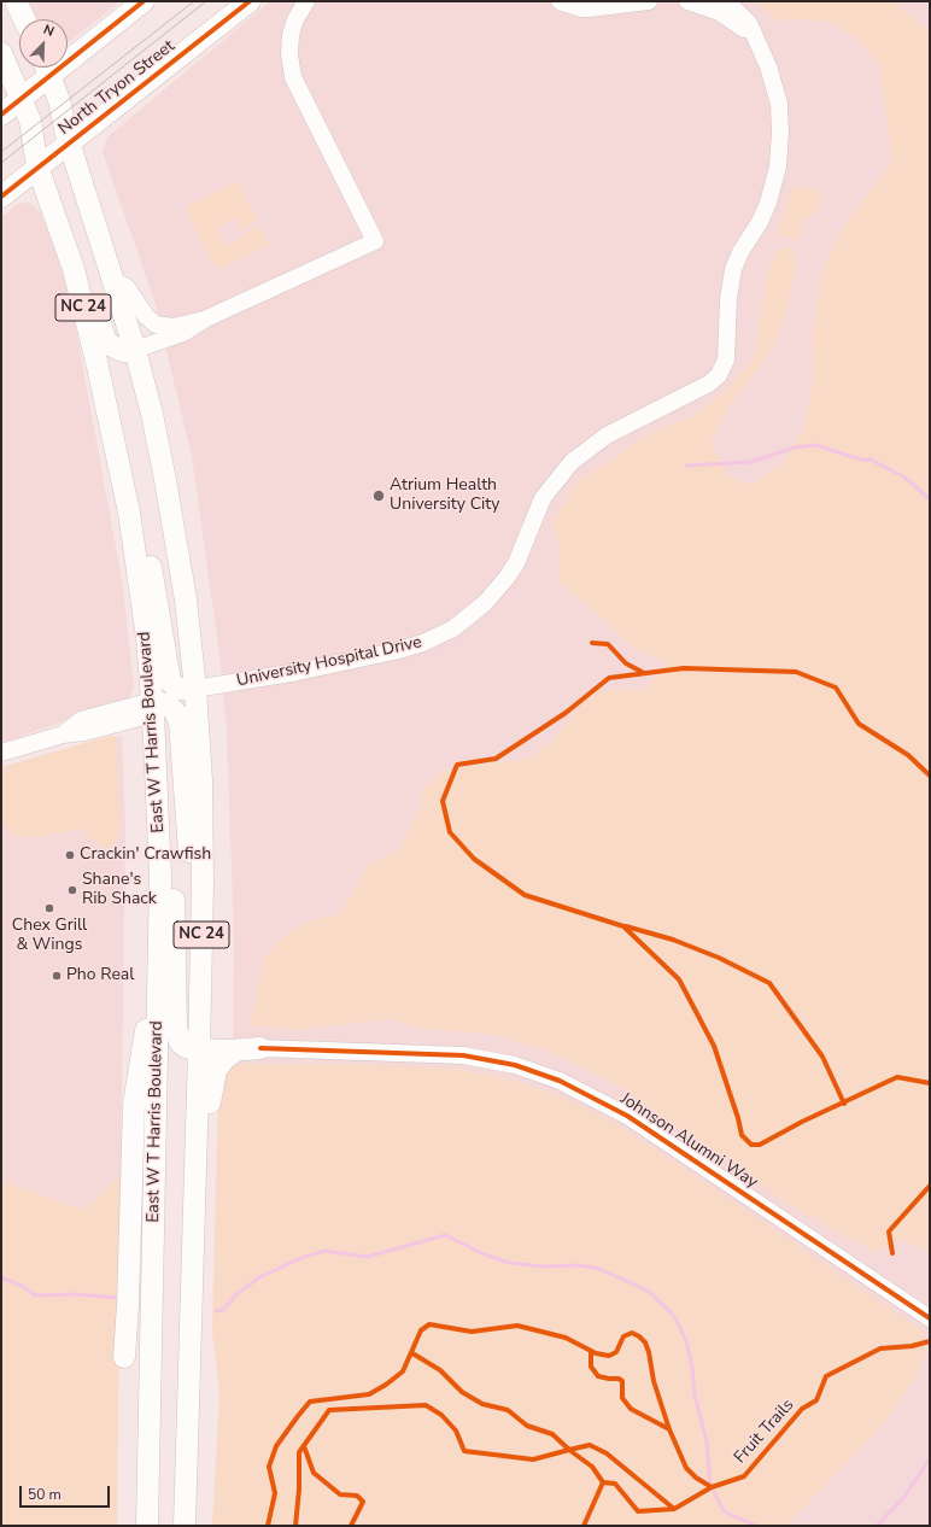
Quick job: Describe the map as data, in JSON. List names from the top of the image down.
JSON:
{
  "streets": {
    "main road": ["North Tryon Street", "NC 24", "East W T Harris Boulevard"],
    "street": ["University Hospital Drive", "Johnson Alumni Way"],
    "cycle path": ["Fruit Trails"]
  },
  "crossings": [
    ["North Tryon Street", "NC 24"],
    ["North Tryon Street", "East W T Harris Boulevard"],
    ["NC 24", "University Hospital Drive"],
    ["NC 24", "East W T Harris Boulevard"]
  ],
  "places": [
    "Atrium Health University City",
    "Crackin' Crawfish",
    "Shane's Rib Shack",
    "Chex Grill & Wings",
    "Pho Real"
  ],
  "scale_bar": "50 m",
  "north": "top right"
}
